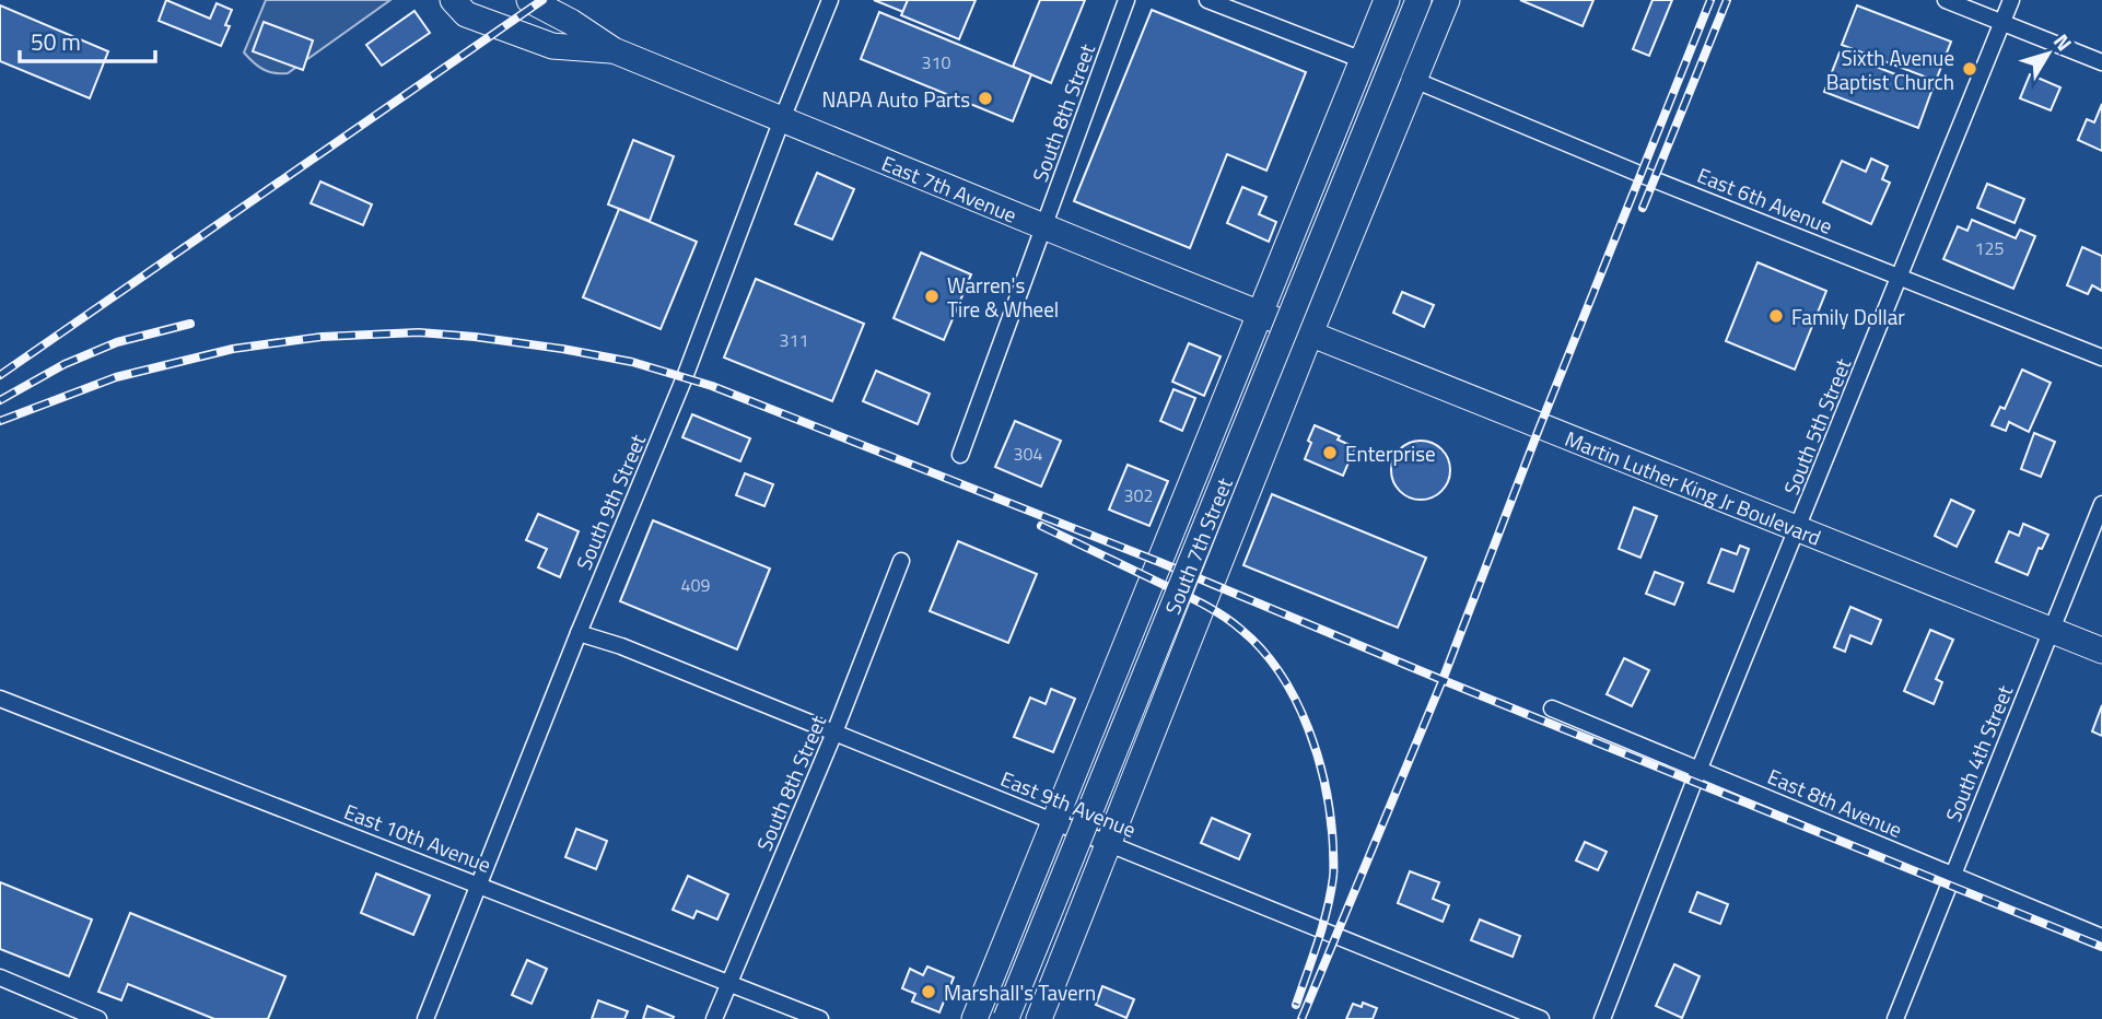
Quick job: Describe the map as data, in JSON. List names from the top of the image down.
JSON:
{
  "streets": {
    "main road": ["East 7th Avenue", "Martin Luther King Jr Boulevard", "South 7th Street"],
    "street": [
      "South 8th Street",
      "East 6th Avenue",
      "South 5th Street",
      "South 9th Street",
      "South 4th Street",
      "East 8th Avenue",
      "East 9th Avenue",
      "East 10th Avenue"
    ]
  },
  "crossings": [
    ["South 8th Street", "East 7th Avenue"],
    ["South 8th Street", "East 9th Avenue"],
    ["South 8th Street", "East 10th Avenue"],
    ["East 7th Avenue", "Martin Luther King Jr Boulevard"],
    ["East 7th Avenue", "South 9th Street"],
    ["East 6th Avenue", "South 5th Street"],
    ["South 5th Street", "Martin Luther King Jr Boulevard"],
    ["South 5th Street", "East 8th Avenue"],
    ["Martin Luther King Jr Boulevard", "South 4th Street"],
    ["South 9th Street", "East 9th Avenue"],
    ["South 9th Street", "East 10th Avenue"],
    ["South 4th Street", "East 8th Avenue"]
  ],
  "places": [
    "Sixth Avenue Baptist Church",
    "NAPA Auto Parts",
    "Warren's Tire & Wheel",
    "Family Dollar",
    "Enterprise",
    "Marshall's Tavern"
  ],
  "house_numbers": [
    "310",
    "125",
    "311",
    "304",
    "302",
    "409"
  ],
  "scale_bar": "50 m",
  "north": "top right"
}
